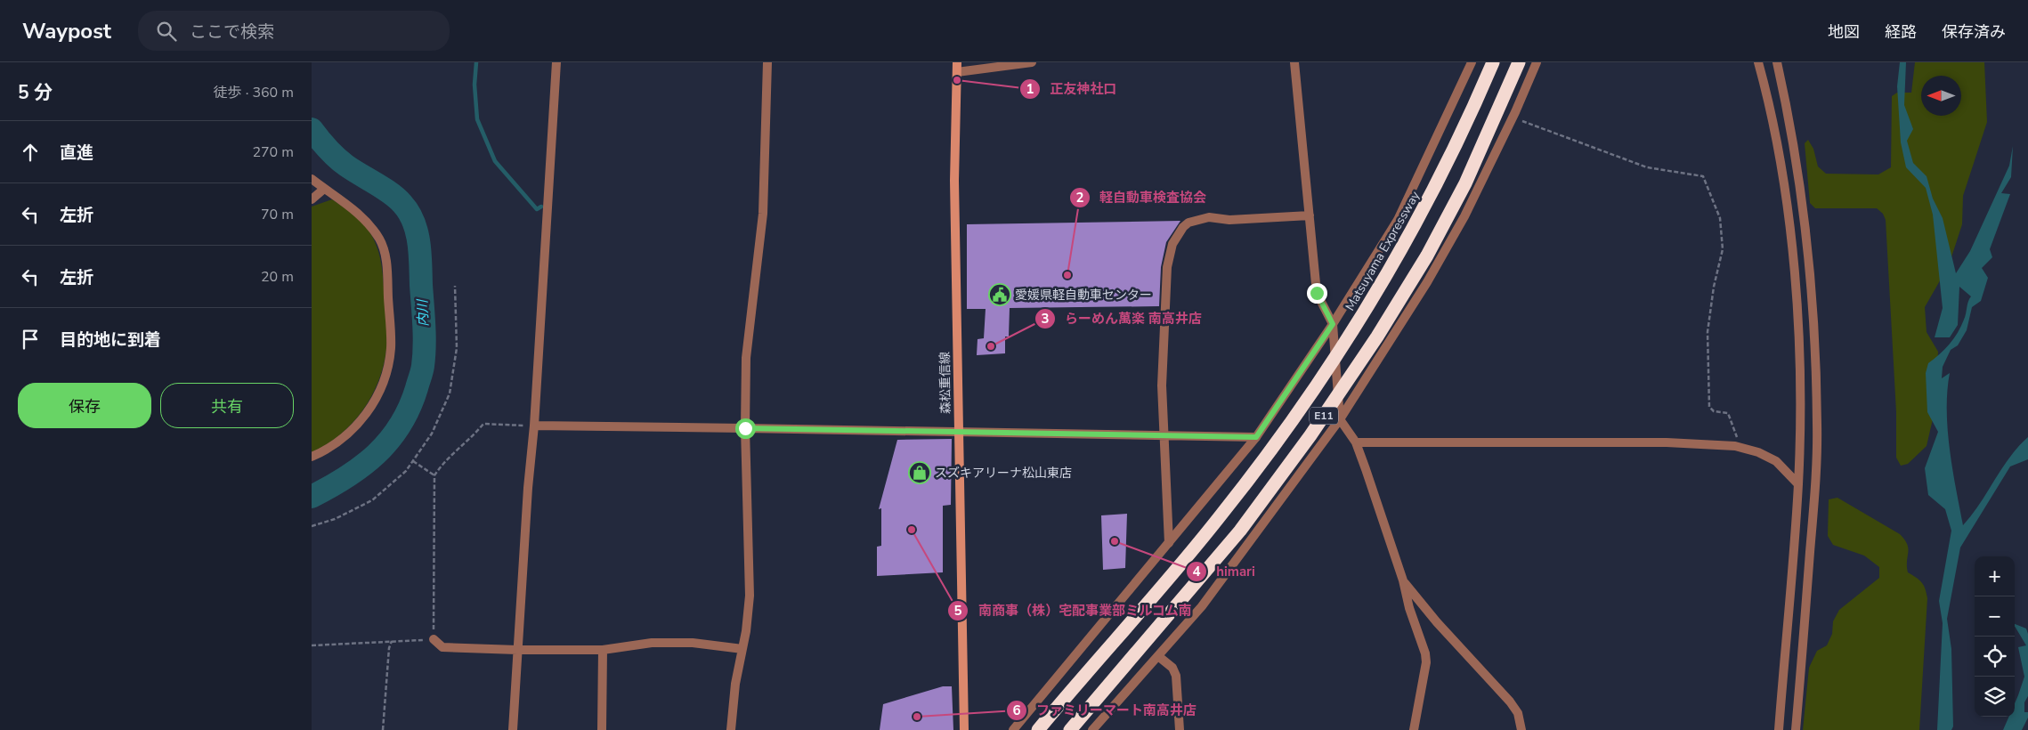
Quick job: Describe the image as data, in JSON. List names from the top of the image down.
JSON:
{
  "streets": {
    "highway": ["Matsuyama Expressway", "E11"],
    "main road": ["森松重信線"]
  },
  "water": ["内川"],
  "places": {
    "other": [
      "正友神社口",
      "軽自動車検査協会",
      "らーめん萬楽 南高井店",
      "南商事（株）宅配事業部ミルコム南",
      "himari",
      "ファミリーマート南高井店"
    ],
    "public building": ["愛媛県軽自動車センター"],
    "shop": ["スズキアリーナ松山東店"]
  },
  "north": "left",
  "page": {
    "header": "Waypost",
    "search": "ここで検索",
    "nav": ["地図", "経路", "保存済み"],
    "heading": ["5 分", "徒歩 · 360 m"],
    "list": [
      ["直進", "270 m"],
      ["左折", "70 m"],
      ["左折", "20 m"],
      "目的地に到着"
    ],
    "buttons": ["保存", "共有"],
    "map_buttons": ["+", "−"]
  }
}
